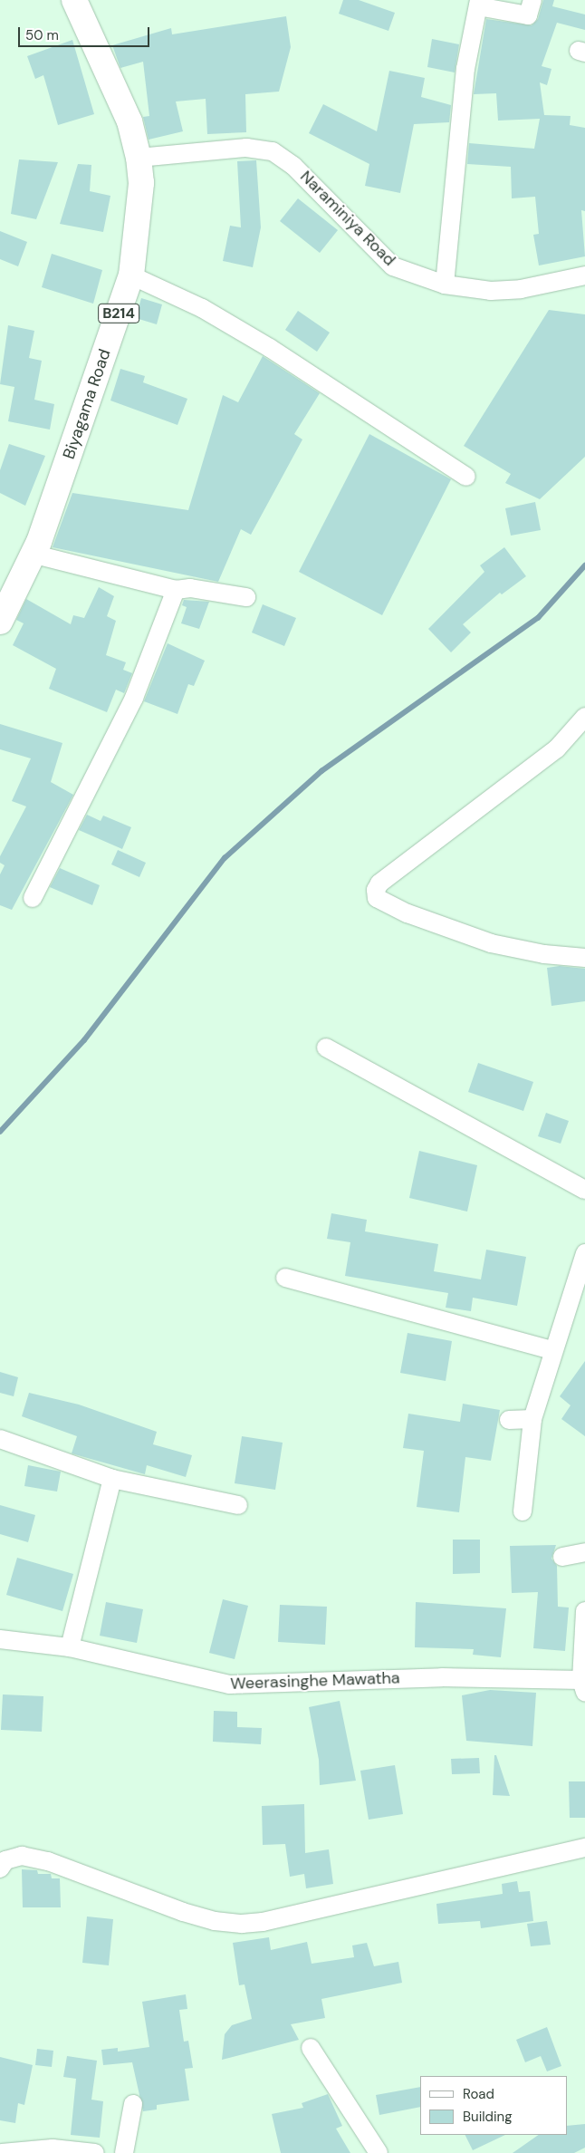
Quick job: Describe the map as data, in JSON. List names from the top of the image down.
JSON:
{
  "streets": {
    "main road": ["B214", "Biyagama Road"],
    "street": ["Naraminiya Road", "Weerasinghe Mawatha"]
  },
  "crossings": [
    ["Naraminiya Road", "Biyagama Road"]
  ],
  "legend": ["Road", "Building"],
  "scale_bar": "50 m"
}
